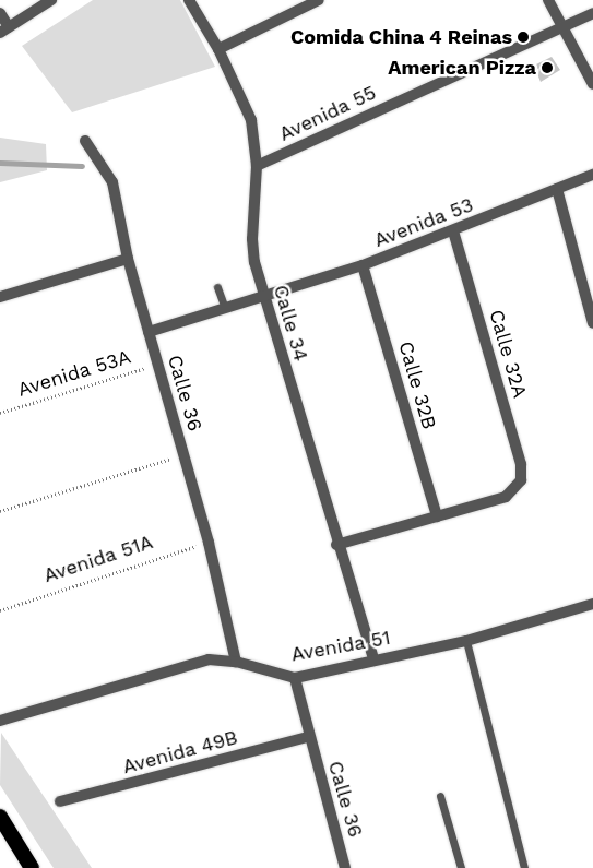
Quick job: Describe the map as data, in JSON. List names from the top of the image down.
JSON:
{
  "streets": {
    "street": [
      "Avenida 55",
      "Avenida 53",
      "Calle 34",
      "Calle 32A",
      "Calle 32B",
      "Calle 36",
      "Avenida 51",
      "Avenida 49B"
    ],
    "path": ["Avenida 53A", "Avenida 51A"]
  },
  "crossings": [
    ["Avenida 55", "Calle 34"],
    ["Avenida 53", "Calle 34"],
    ["Avenida 53", "Calle 32A"],
    ["Avenida 53", "Calle 32B"],
    ["Avenida 53", "Calle 36"],
    ["Calle 34", "Avenida 51"],
    ["Calle 32A", "Calle 32B"],
    ["Avenida 53A", "Calle 36"],
    ["Calle 36", "Avenida 51A"],
    ["Calle 36", "Avenida 51"],
    ["Calle 36", "Avenida 49B"]
  ],
  "places": ["Comida China 4 Reinas", "American Pizza"]
}
